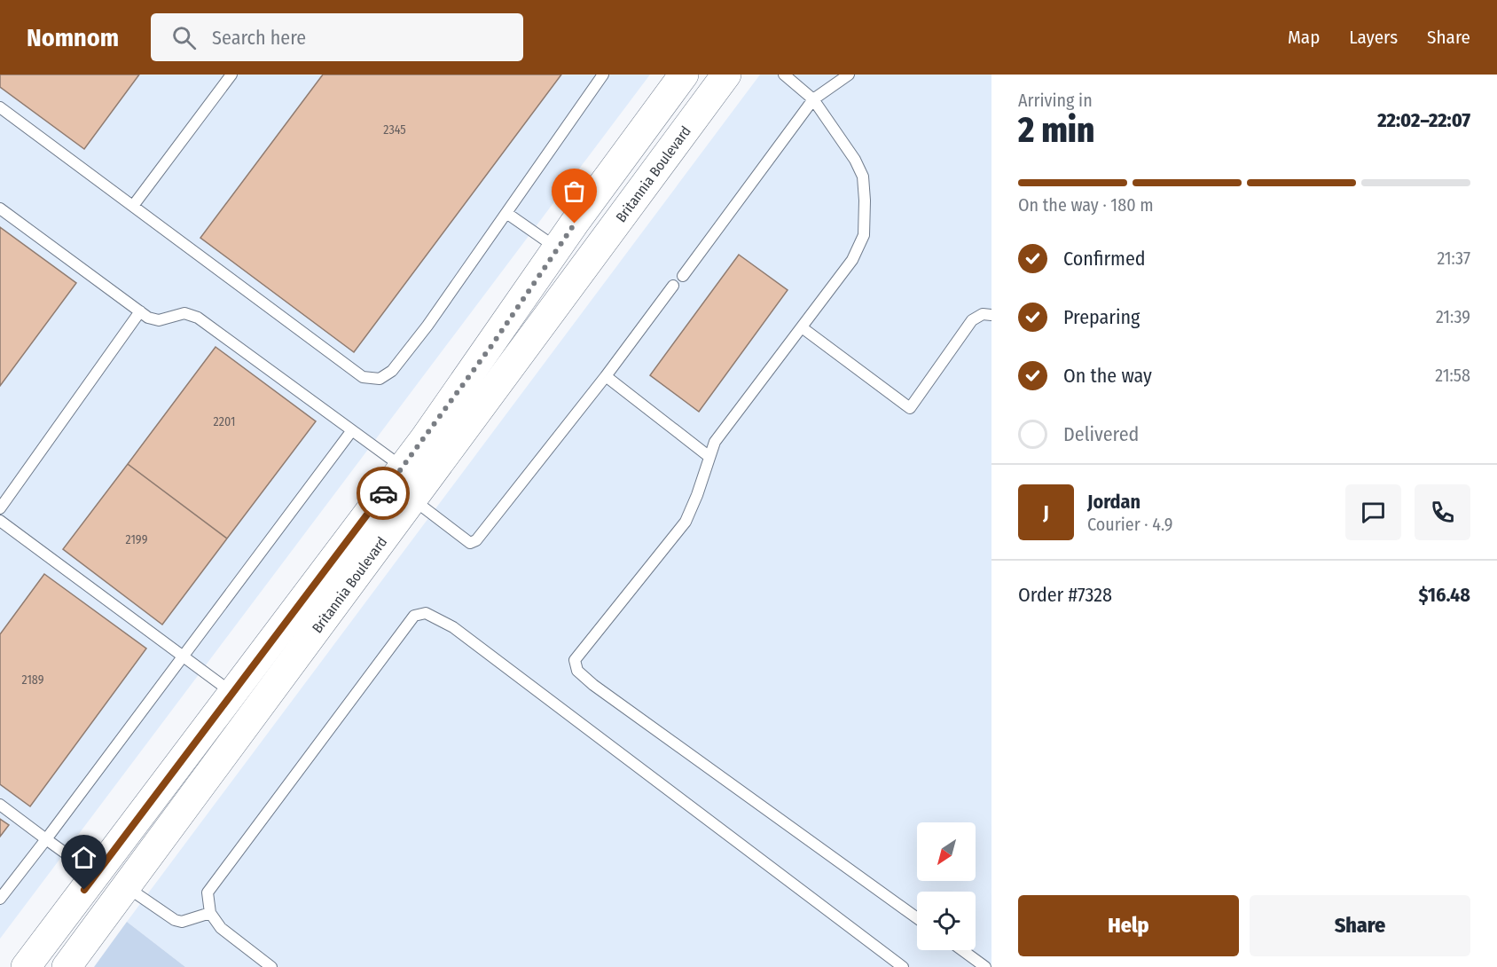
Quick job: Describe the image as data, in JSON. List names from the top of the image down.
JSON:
{
  "streets": {
    "main road": ["Britannia Boulevard"]
  },
  "house_numbers": [
    "2345",
    "2201",
    "2199",
    "2189"
  ],
  "north": "bottom left",
  "page": {
    "header": "Nomnom",
    "search": "Search here",
    "nav": ["Map", "Layers", "Share"],
    "heading": ["2 min", "Arriving in", "22:02–22:07"],
    "panel": [
      "Jordan",
      "Courier · 4.9",
      "Order #7328",
      "$16.48"
    ],
    "bar": "On the way · 180 m",
    "list": [
      ["Confirmed", "21:37"],
      ["Preparing", "21:39"],
      ["On the way", "21:58"],
      "Delivered"
    ],
    "round": "J",
    "buttons": ["Help", "Share"]
  }
}
